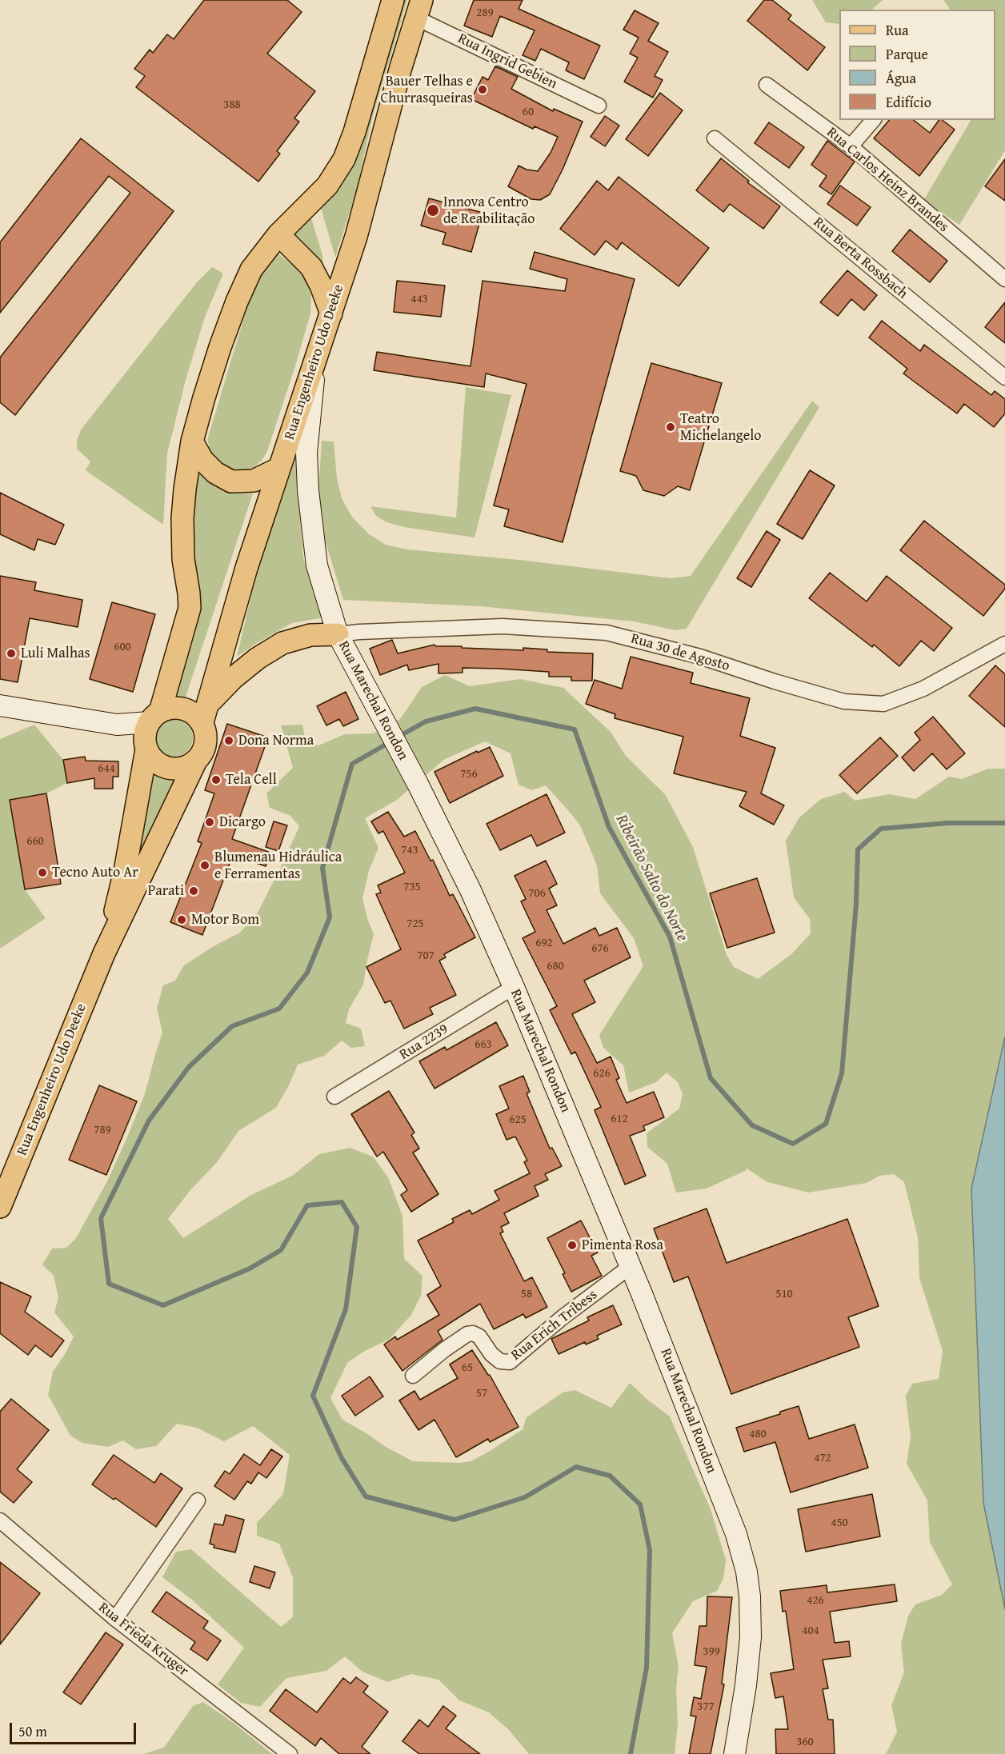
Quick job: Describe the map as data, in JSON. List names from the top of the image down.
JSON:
{
  "streets": {
    "main road": ["Rua Engenheiro Udo Deeke", "Rua Marechal Rondon"],
    "street": [
      "Rua Ingrid Gebien",
      "Rua Carlos Heinz Brandes",
      "Rua Berta Rossbach",
      "Rua 30 de Agosto",
      "Rua 2239",
      "Rua Erich Tribess",
      "Rua Frieda Kruger"
    ]
  },
  "crossings": [
    ["Rua Ingrid Gebien", "Rua Engenheiro Udo Deeke"],
    ["Rua Engenheiro Udo Deeke", "Rua Marechal Rondon"],
    ["Rua 30 de Agosto", "Rua Marechal Rondon"],
    ["Rua Marechal Rondon", "Rua 2239"],
    ["Rua Marechal Rondon", "Rua Erich Tribess"]
  ],
  "water": ["Ribeirão Salto do Norte"],
  "places": [
    "Bauer Telhas e Churrasqueiras",
    "Innova Centro de Reabilitação",
    "Teatro Michelangelo",
    "Luli Malhas",
    "Dona Norma",
    "Tela Cell",
    "Dicargo",
    "Blumenau Hidráulica e Ferramentas",
    "Tecno Auto Ar",
    "Parati",
    "Motor Bom",
    "Pimenta Rosa"
  ],
  "house_numbers": [
    "289",
    "388",
    "60",
    "443",
    "600",
    "644",
    "756",
    "660",
    "743",
    "735",
    "706",
    "725",
    "692",
    "676",
    "707",
    "680",
    "663",
    "626",
    "612",
    "625",
    "789",
    "58",
    "510",
    "65",
    "57",
    "480",
    "472",
    "450",
    "426",
    "404",
    "399",
    "377",
    "360"
  ],
  "legend": [
    "Rua",
    "Parque",
    "Água",
    "Edifício"
  ],
  "scale_bar": "50 m"
}
